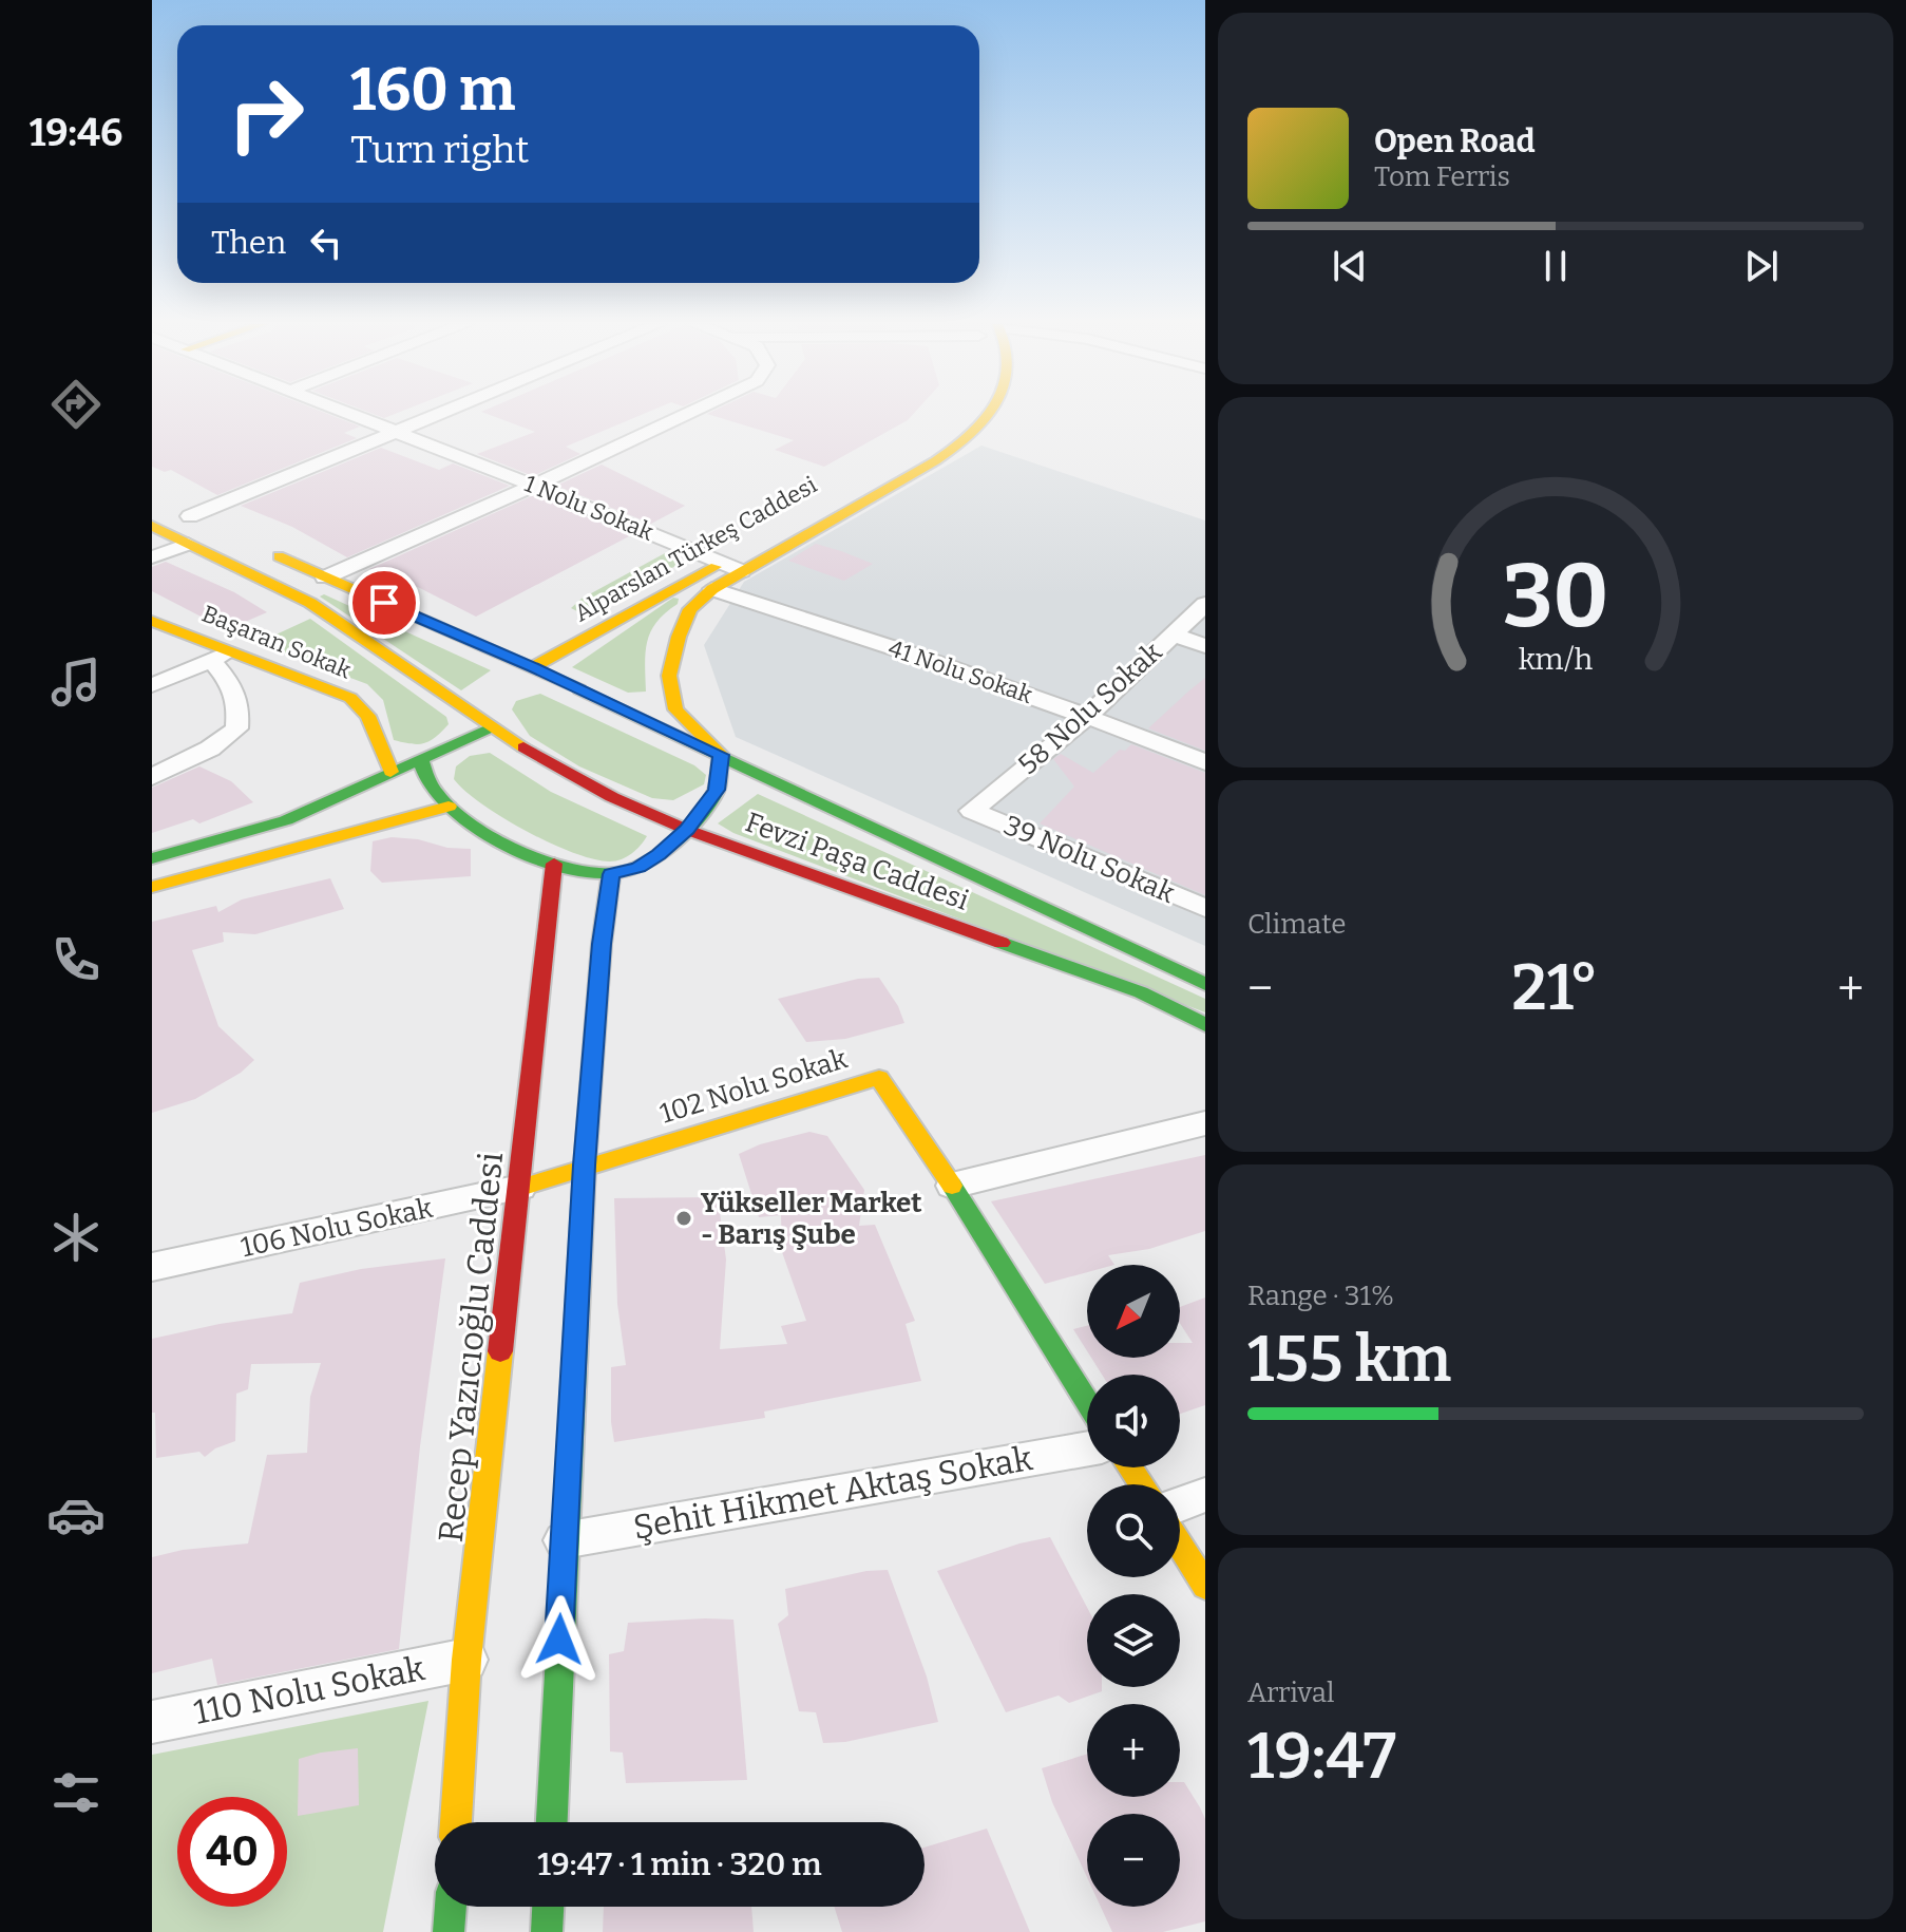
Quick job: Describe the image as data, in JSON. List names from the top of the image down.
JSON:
{
  "streets": {
    "street": [
      "1 Nolu Sokak",
      "Alparslan Türkeş Caddesi",
      "Başaran Sokak",
      "41 Nolu Sokak",
      "58 Nolu Sokak",
      "39 Nolu Sokak",
      "Fevzi Paşa Caddesi",
      "102 Nolu Sokak",
      "106 Nolu Sokak",
      "Recep Yazıcıoğlu Caddesi",
      "Şehit Hikmet Aktaş Sokak",
      "110 Nolu Sokak"
    ]
  },
  "crossings": [
    ["1 Nolu Sokak", "Alparslan Türkeş Caddesi"],
    ["Alparslan Türkeş Caddesi", "41 Nolu Sokak"],
    ["Alparslan Türkeş Caddesi", "Fevzi Paşa Caddesi"],
    ["41 Nolu Sokak", "58 Nolu Sokak"],
    ["58 Nolu Sokak", "39 Nolu Sokak"],
    ["102 Nolu Sokak", "106 Nolu Sokak"],
    ["102 Nolu Sokak", "Recep Yazıcıoğlu Caddesi"],
    ["106 Nolu Sokak", "Recep Yazıcıoğlu Caddesi"],
    ["Recep Yazıcıoğlu Caddesi", "110 Nolu Sokak"]
  ],
  "places": ["Yükseller Market - Barış Şube"],
  "north": "bottom left",
  "page": {
    "tabs": "19:46",
    "turn": ["160 m", "Turn right"],
    "song": ["Open Road", "Tom Ferris"],
    "then": "Then",
    "tile": [
      "Climate",
      ["Range · 31%", "155 km"],
      ["Arrival", "19:47"]
    ],
    "heat": ["−", "21°", "+"],
    "map_buttons": ["+", "−"],
    "limit": "40",
    "trip": "19:47 · 1 min · 320 m",
    "gauge": ["30", "km/h"]
  }
}
